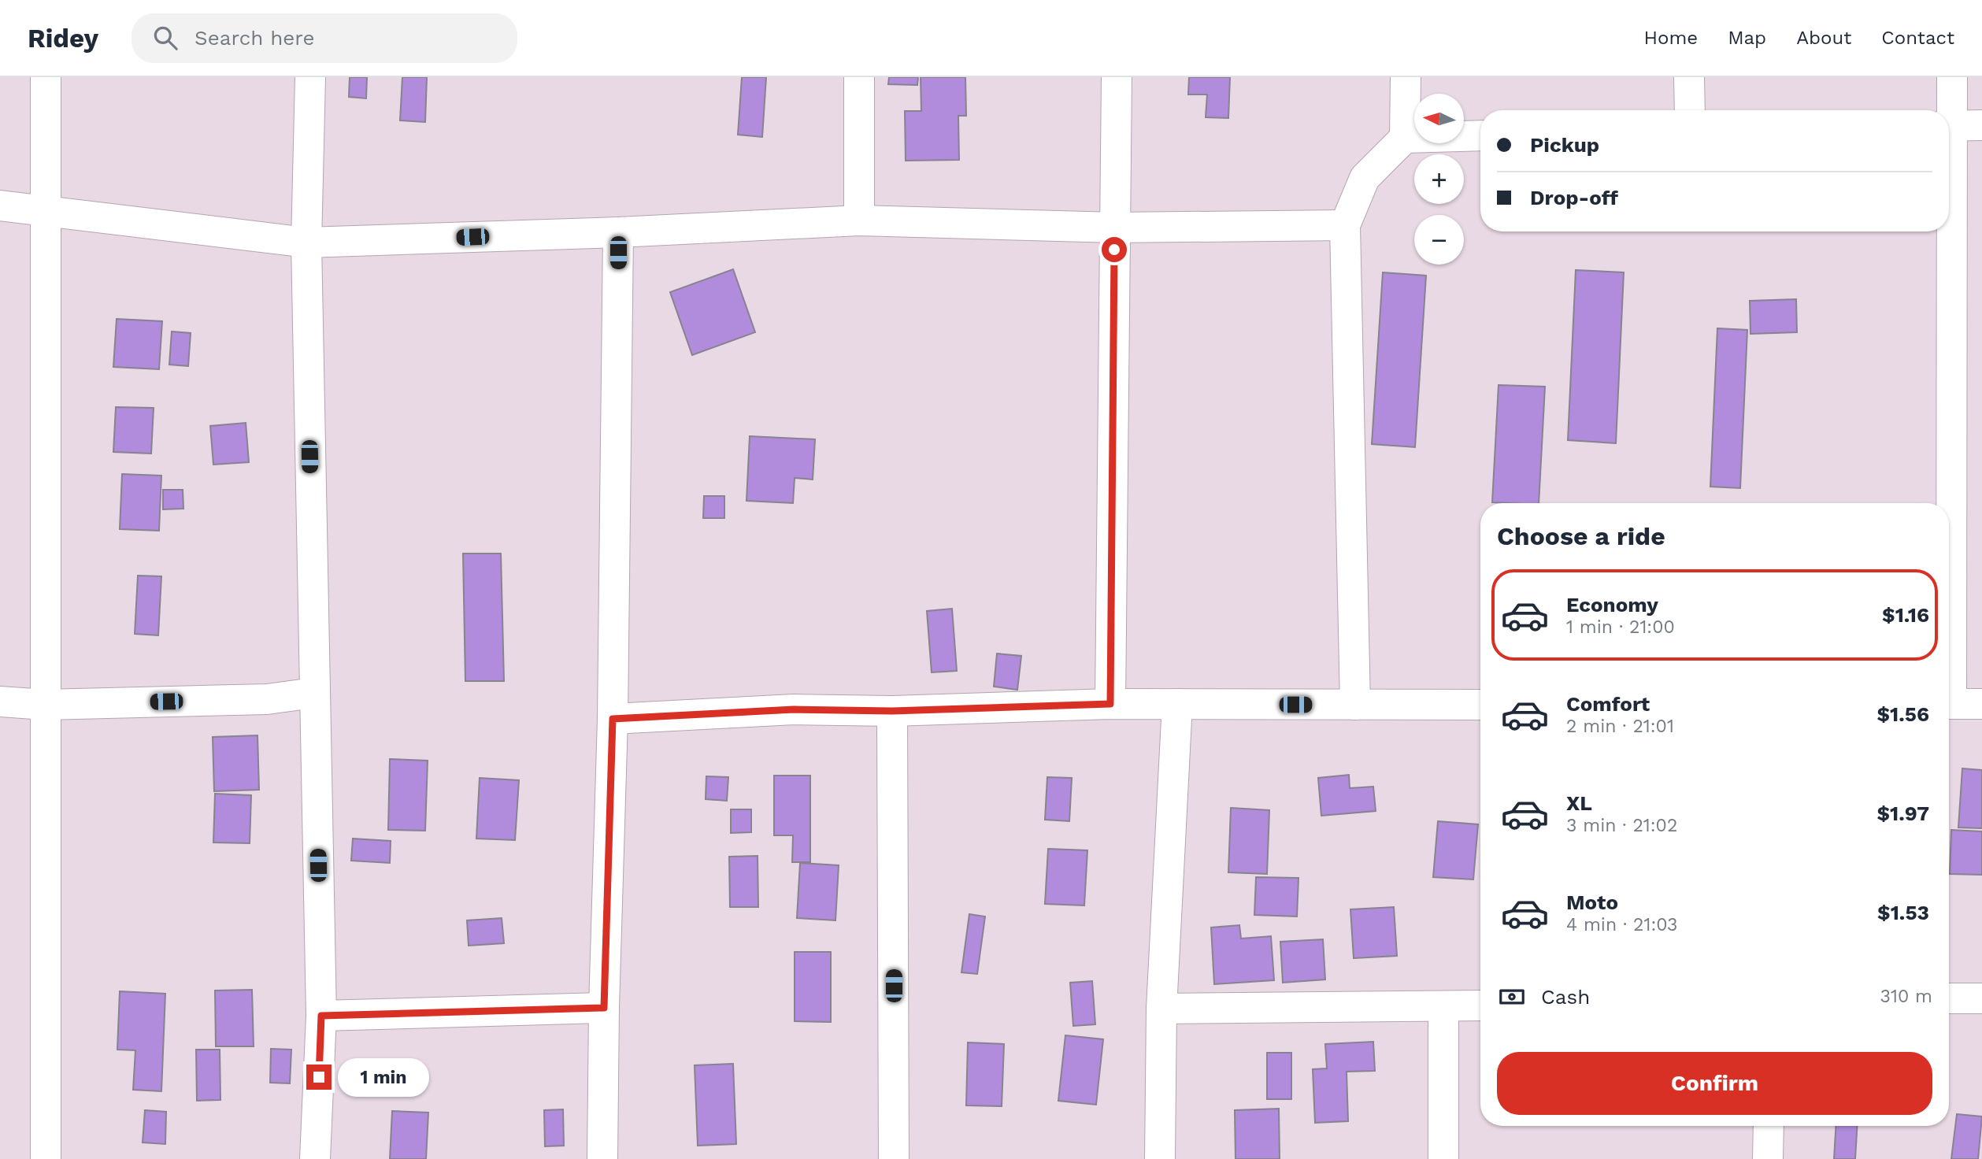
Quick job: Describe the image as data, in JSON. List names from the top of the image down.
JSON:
{
  "north": "left",
  "page": {
    "header": "Ridey",
    "search": "Search here",
    "nav": [
      "Home",
      "Map",
      "About",
      "Contact"
    ],
    "map_buttons": ["+", "−"],
    "banner": ["Pickup", "Drop-off"],
    "heading": "Choose a ride",
    "list": [
      {
        "name": "Economy",
        "note": "1 min · 21:00",
        "value": "$1.16"
      },
      {
        "name": "Comfort",
        "note": "2 min · 21:01",
        "value": "$1.56"
      },
      {
        "name": "XL",
        "note": "3 min · 21:02",
        "value": "$1.97"
      },
      {
        "name": "Moto",
        "note": "4 min · 21:03",
        "value": "$1.53"
      }
    ],
    "pay": ["Cash", "310 m"],
    "buttons": "Confirm",
    "bubble": "1 min"
  }
}
